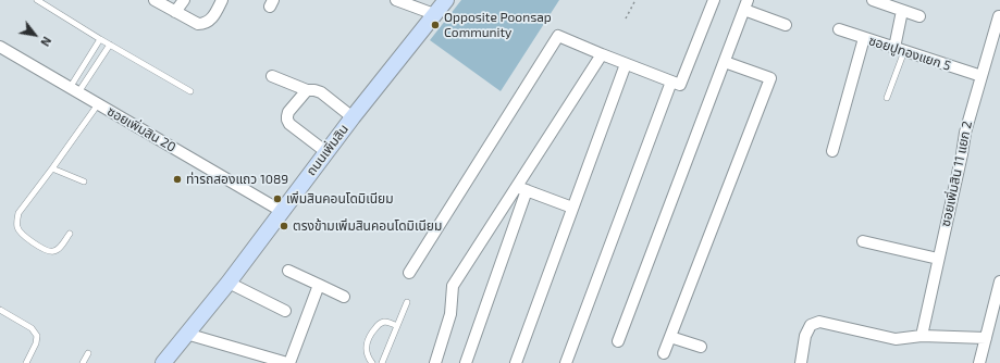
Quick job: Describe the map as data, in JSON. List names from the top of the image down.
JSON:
{
  "streets": {
    "street": [
      "ซอยปูทองแยก 5",
      "ซอยเพิ่มสิน 20",
      "ถนนเพิ่มสิน",
      "ซอยเพิ่มสิน 11 แยก 2"
    ]
  },
  "crossings": [
    ["ซอยปูทองแยก 5", "ซอยเพิ่มสิน 11 แยก 2"],
    ["ซอยเพิ่มสิน 20", "ถนนเพิ่มสิน"]
  ],
  "places": [
    "Opposite Poonsap Community",
    "ท่ารถสองแถว 1089",
    "เพิ่มสินคอนโดมิเนียม",
    "ตรงข้ามเพิ่มสินคอนโดมิเนียม"
  ],
  "north": "bottom right"
}
